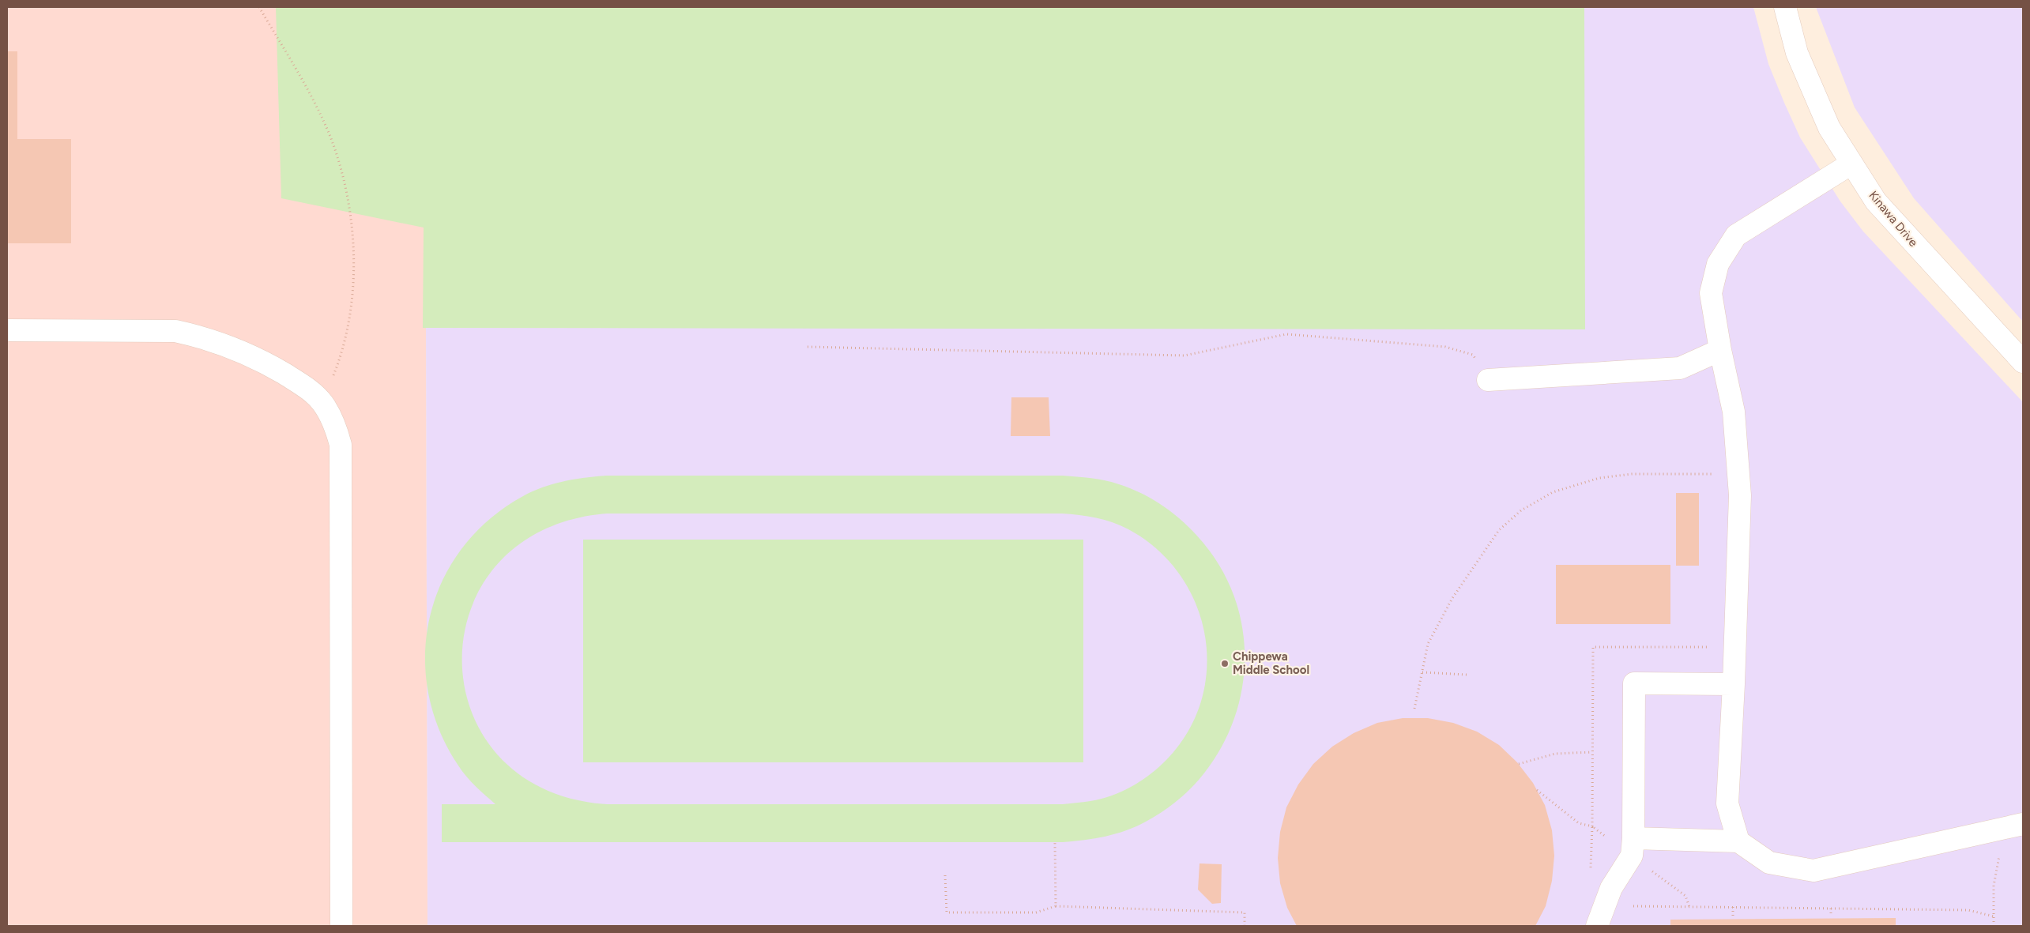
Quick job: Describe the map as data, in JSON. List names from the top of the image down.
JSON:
{
  "streets": {
    "street": ["Kinawa Drive"]
  },
  "places": ["Chippewa Middle School"]
}
